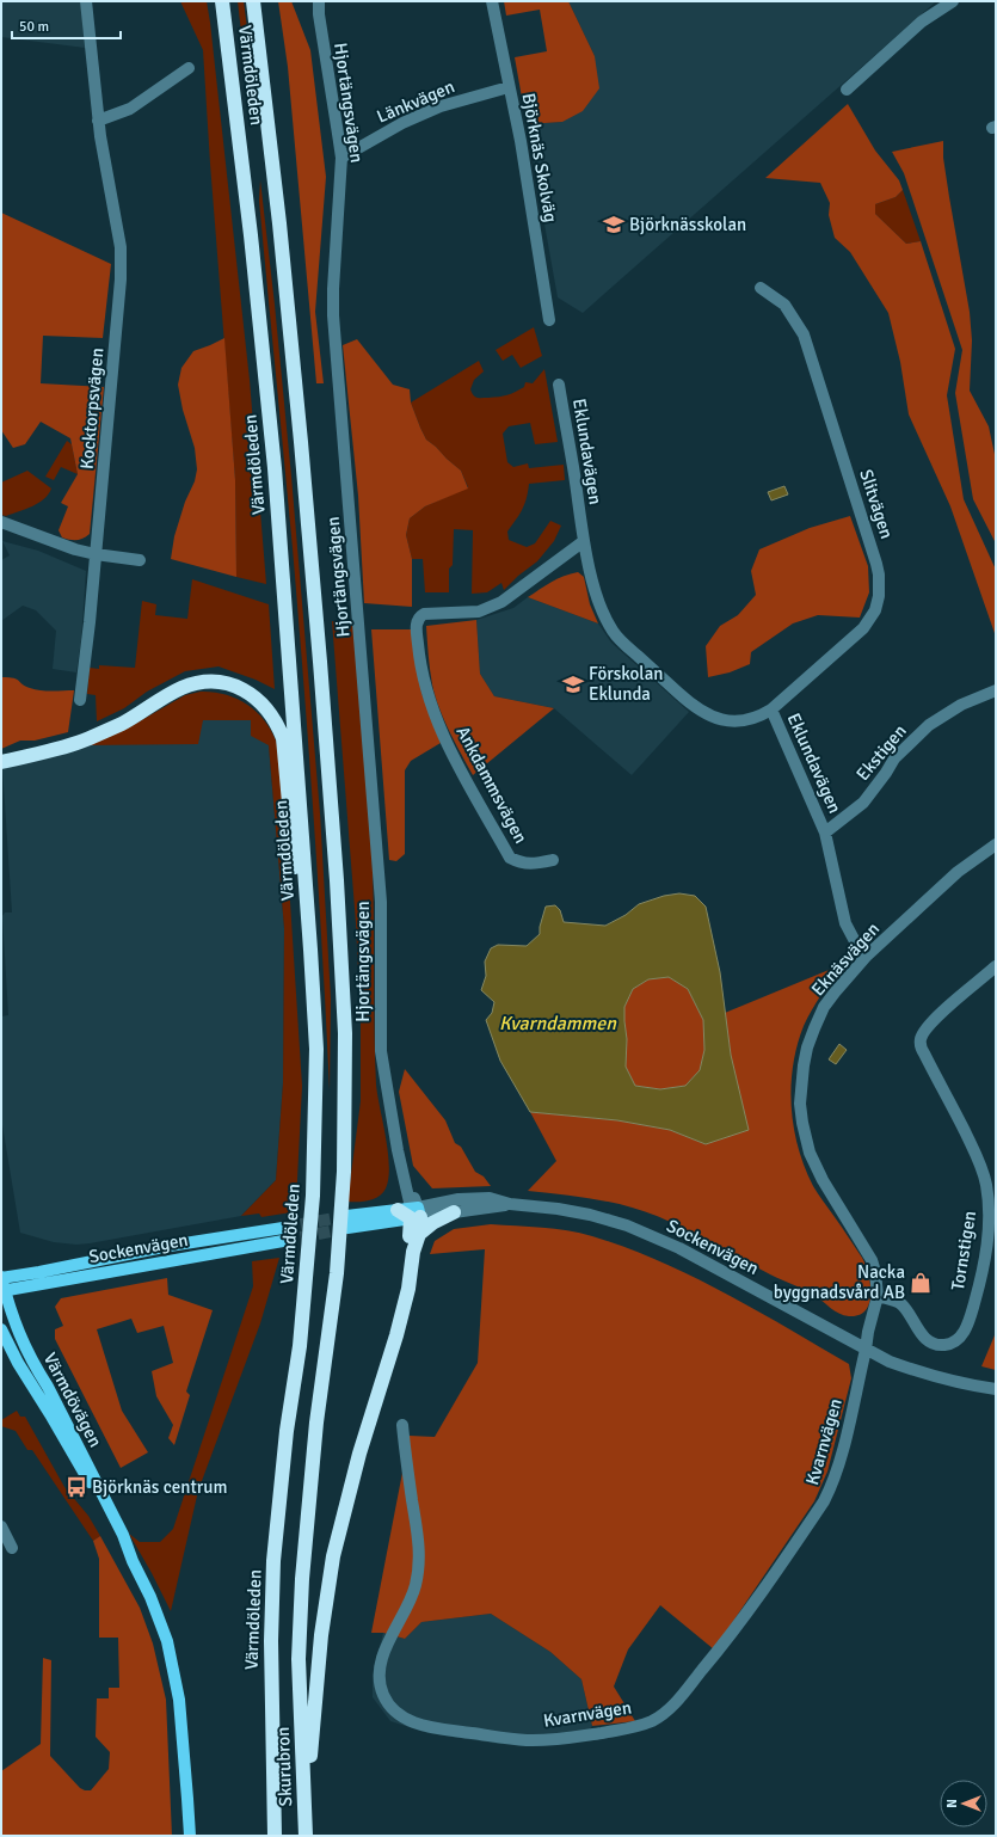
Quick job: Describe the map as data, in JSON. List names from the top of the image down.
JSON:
{
  "streets": {
    "highway": ["Värmdöleden", "Skurubron"],
    "main road": ["Sockenvägen", "Värmdövägen"],
    "street": [
      "Länkvägen",
      "Hjortängsvägen",
      "Björknäs Skolväg",
      "Kocktorpsvägen",
      "Eklundavägen",
      "Slitvägen",
      "Ekstigen",
      "Ankdammsvägen",
      "Eknäsvägen",
      "Tornstigen",
      "Kvarnvägen"
    ]
  },
  "crossings": [
    ["Värmdöleden", "Skurubron"],
    ["Länkvägen", "Hjortängsvägen"],
    ["Länkvägen", "Björknäs Skolväg"],
    ["Hjortängsvägen", "Sockenvägen"],
    ["Eklundavägen", "Slitvägen"],
    ["Eklundavägen", "Ekstigen"],
    ["Eklundavägen", "Ankdammsvägen"],
    ["Eklundavägen", "Eknäsvägen"],
    ["Eknäsvägen", "Sockenvägen"],
    ["Eknäsvägen", "Tornstigen"],
    ["Eknäsvägen", "Kvarnvägen"],
    ["Sockenvägen", "Värmdövägen"],
    ["Sockenvägen", "Kvarnvägen"]
  ],
  "water": ["Kvarndammen"],
  "places": {
    "school or university": ["Björknässkolan", "Förskolan Eklunda"],
    "shop": ["Nacka byggnadsvård AB"],
    "bus stop": ["Björknäs centrum"]
  },
  "scale_bar": "50 m",
  "north": "left"
}
